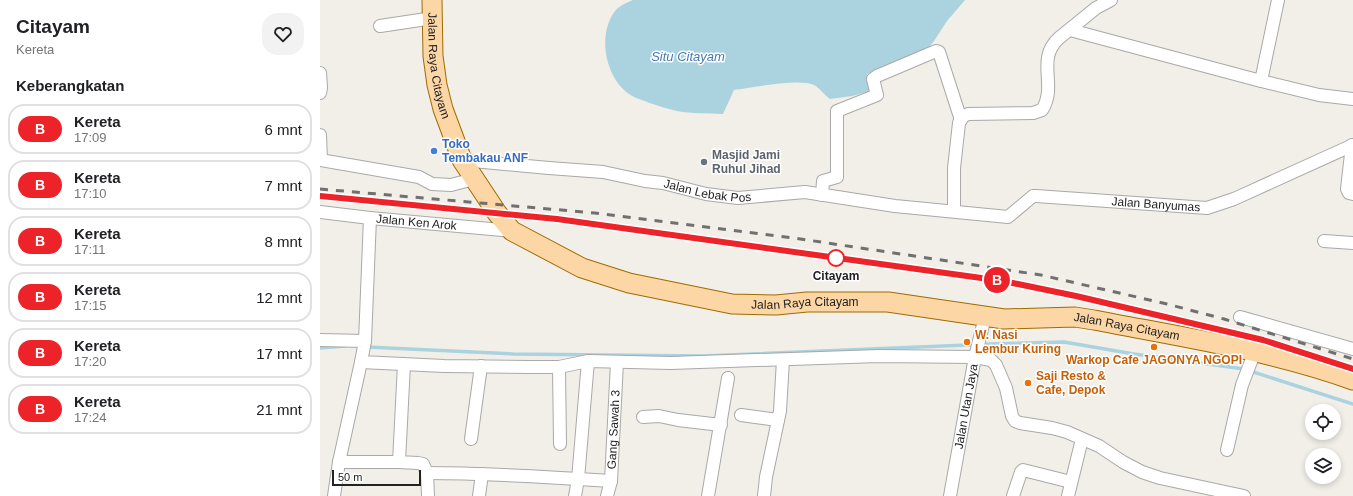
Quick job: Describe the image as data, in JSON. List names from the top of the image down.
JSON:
{
  "streets": {
    "main road": ["Jalan Raya Citayam"],
    "street": [
      "Jalan Lebak Pos",
      "Jalan Banyumas",
      "Jalan Ken Arok",
      "Jalan Utan Jaya",
      "Gang Sawah 3"
    ]
  },
  "crossings": [
    ["Jalan Raya Citayam", "Jalan Lebak Pos"],
    ["Jalan Raya Citayam", "Jalan Ken Arok"],
    ["Jalan Raya Citayam", "Jalan Utan Jaya"],
    ["Jalan Lebak Pos", "Jalan Banyumas"]
  ],
  "water": ["Situ Citayam"],
  "places": [
    "Toko Tembakau ANF",
    "Masjid Jami Ruhul Jihad",
    "Citayam",
    "W. Nasi Lembur Kuring",
    "Warkop Cafe JAGONYA NGOPI",
    "Saji Resto & Cafe, Depok"
  ],
  "scale_bar": "50 m",
  "page": {
    "heading": [
      ["Citayam", "Kereta"],
      "Keberangkatan"
    ],
    "on_map": "B",
    "list": [
      {
        "mark": "B",
        "name": "Kereta",
        "note": "17:09",
        "value": "6 mnt"
      },
      {
        "mark": "B",
        "name": "Kereta",
        "note": "17:10",
        "value": "7 mnt"
      },
      {
        "mark": "B",
        "name": "Kereta",
        "note": "17:11",
        "value": "8 mnt"
      },
      {
        "mark": "B",
        "name": "Kereta",
        "note": "17:15",
        "value": "12 mnt"
      },
      {
        "mark": "B",
        "name": "Kereta",
        "note": "17:20",
        "value": "17 mnt"
      },
      {
        "mark": "B",
        "name": "Kereta",
        "note": "17:24",
        "value": "21 mnt"
      }
    ],
    "scale": "50 m"
  }
}
